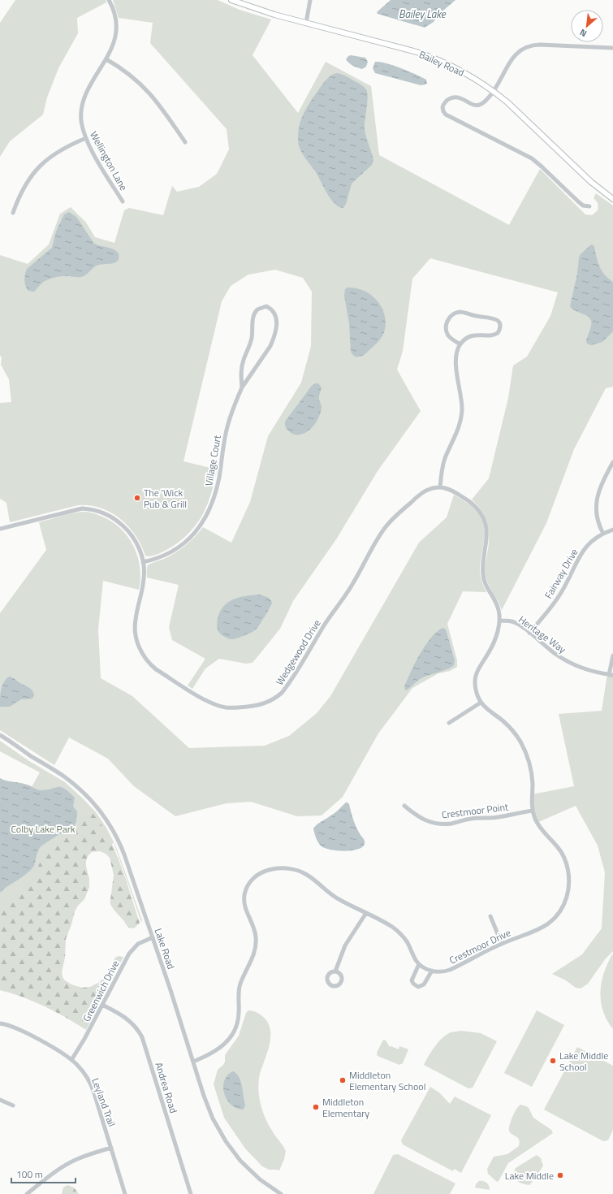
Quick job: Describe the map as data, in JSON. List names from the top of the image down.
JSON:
{
  "streets": {
    "main road": ["Bailey Road"],
    "street": [
      "Wellington Lane",
      "Village Court",
      "Fairway Drive",
      "Heritage Way",
      "Wedgewood Drive",
      "Crestmoor Point",
      "Crestmoor Drive",
      "Lake Road",
      "Greenwich Drive",
      "Andrea Road",
      "Leyland Trail"
    ]
  },
  "crossings": [
    ["Village Court", "Wedgewood Drive"],
    ["Fairway Drive", "Heritage Way"],
    ["Heritage Way", "Crestmoor Drive"],
    ["Wedgewood Drive", "Crestmoor Drive"],
    ["Crestmoor Point", "Crestmoor Drive"],
    ["Lake Road", "Greenwich Drive"],
    ["Greenwich Drive", "Andrea Road"],
    ["Greenwich Drive", "Leyland Trail"]
  ],
  "water": ["Bailey Lake"],
  "parks": ["Colby Lake Park"],
  "places": [
    "The 'Wick Pub & Grill",
    "Lake Middle School",
    "Middleton Elementary School",
    "Middleton Elementary",
    "Lake Middle"
  ],
  "scale_bar": "100 m",
  "north": "bottom left"
}
